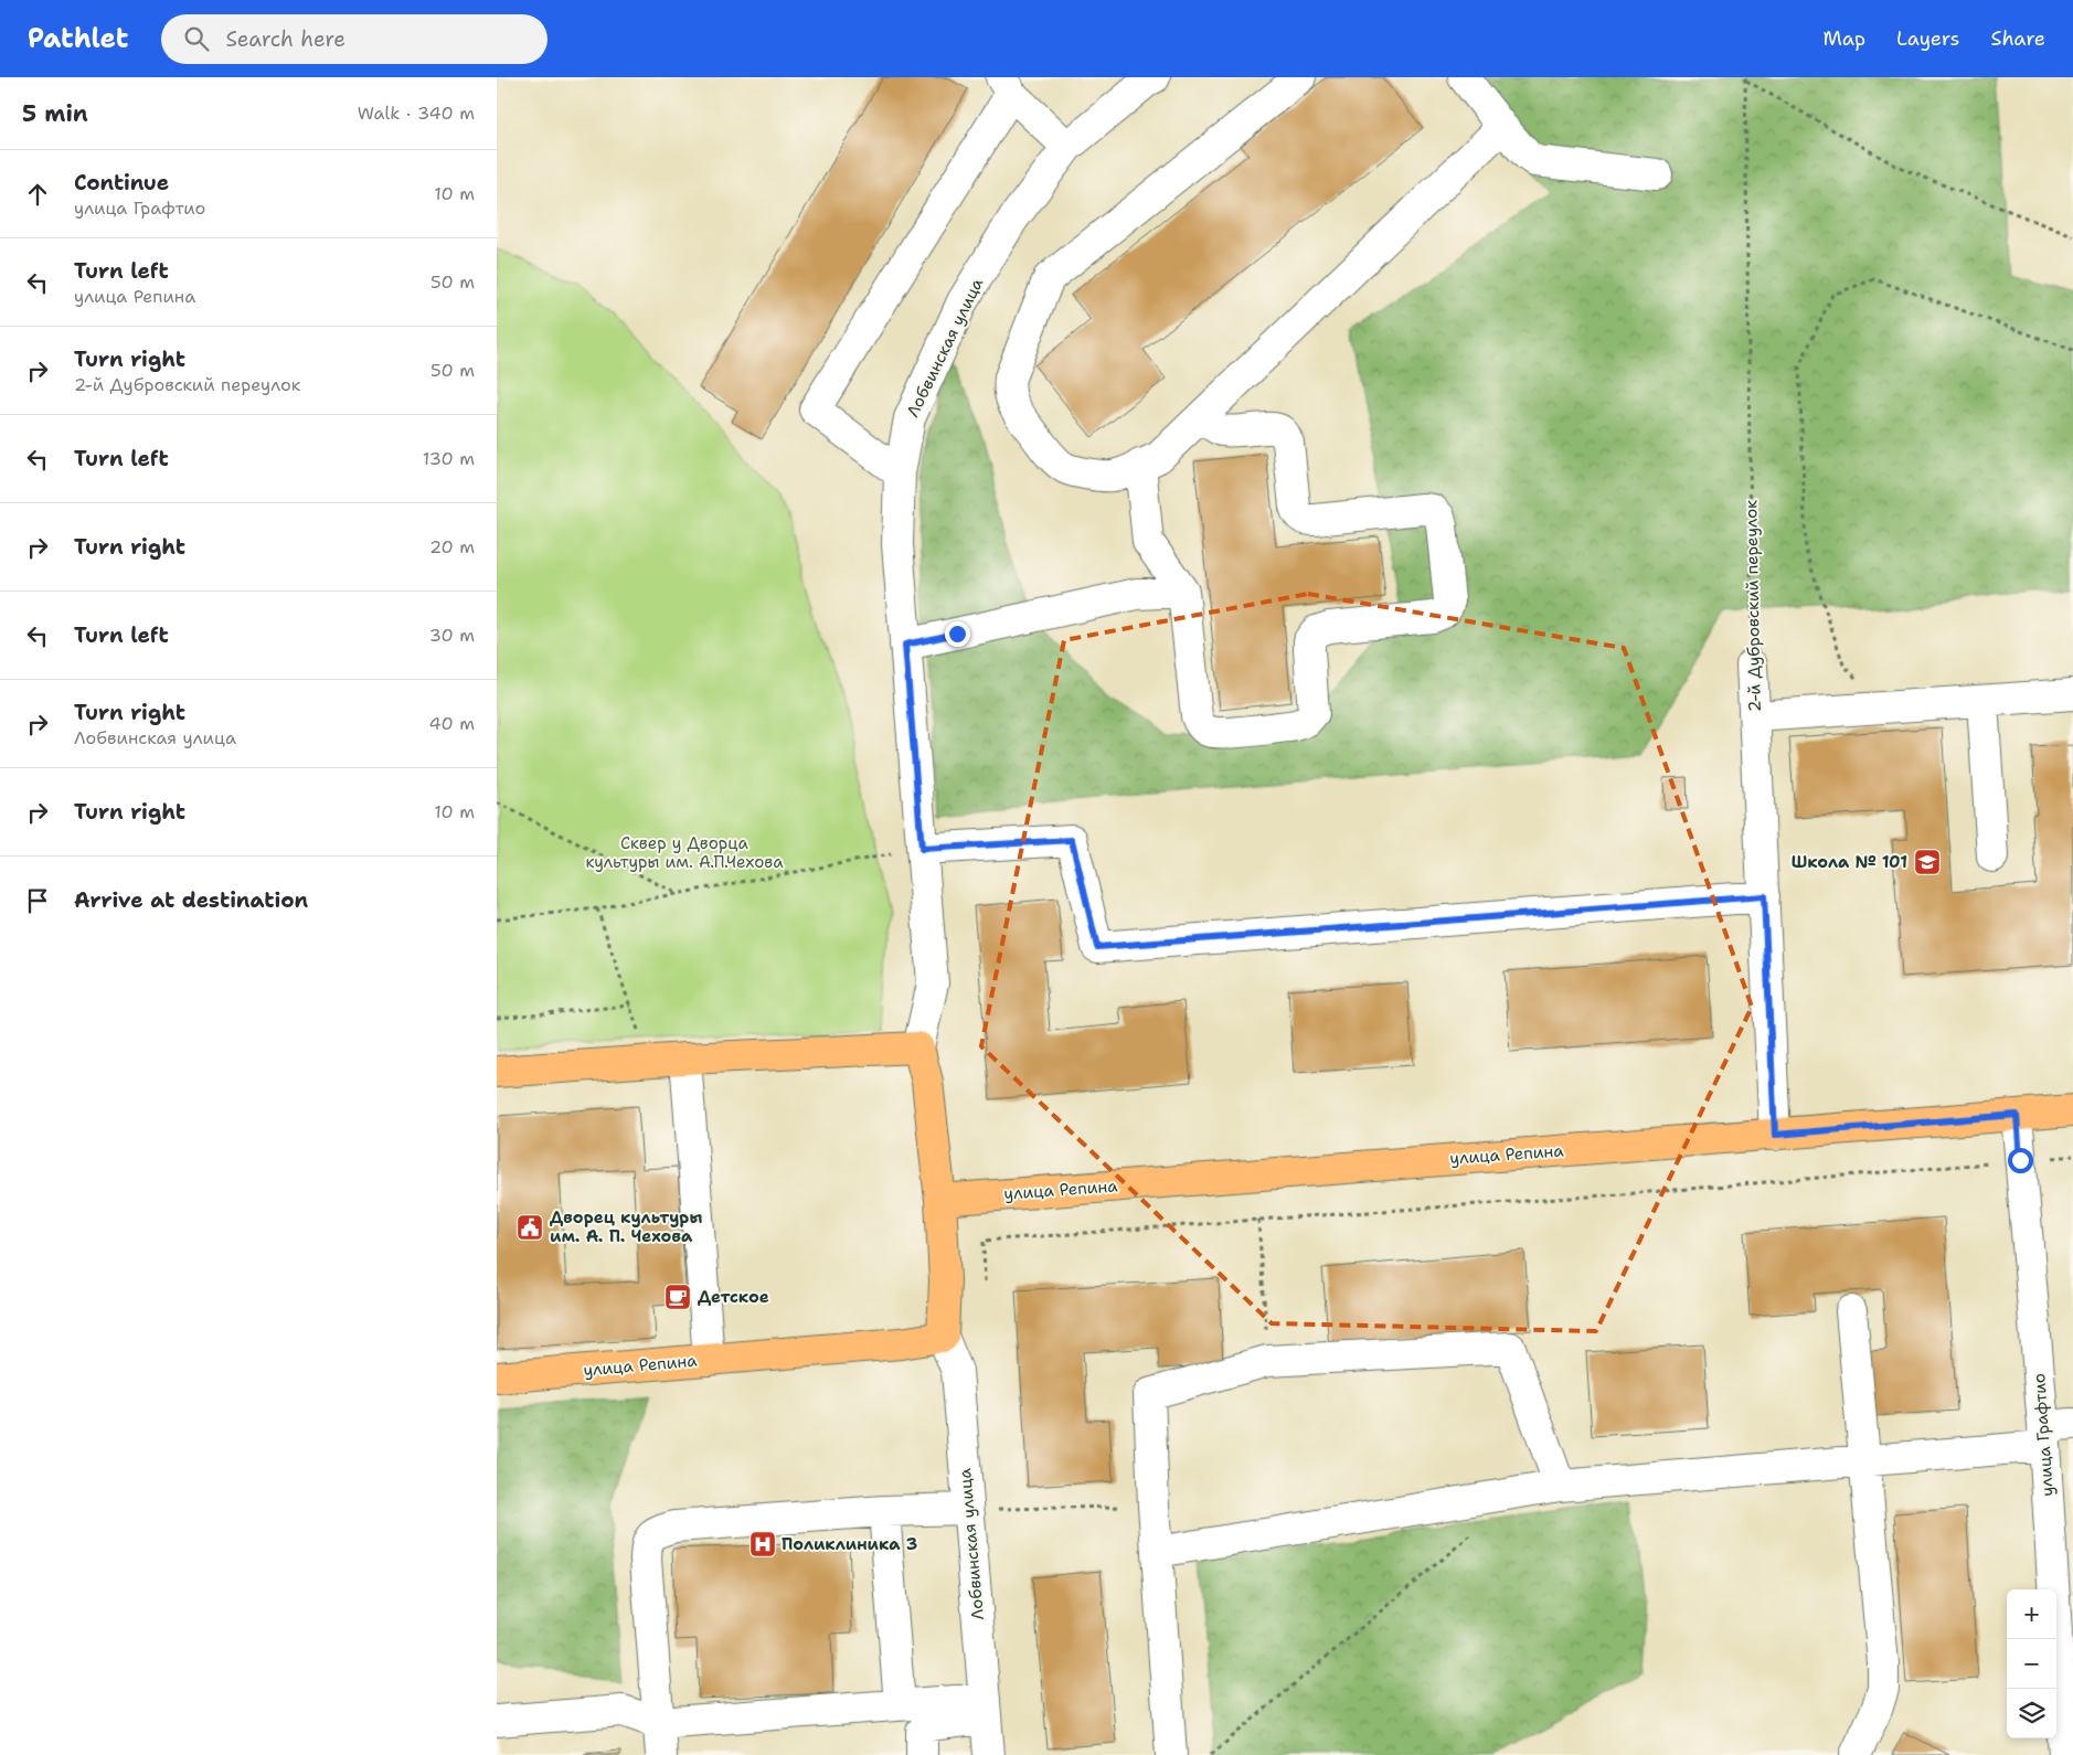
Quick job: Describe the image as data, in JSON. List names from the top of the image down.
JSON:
{
  "streets": {
    "main road": ["улица Репина"],
    "street": ["Лобвинская улица", "2-й Дубровский переулок", "улица Графтио"]
  },
  "crossings": [
    ["Лобвинская улица", "улица Репина"],
    ["2-й Дубровский переулок", "улица Репина"],
    ["улица Репина", "улица Графтио"]
  ],
  "parks": ["Сквер у Дворца культуры им. А.П.Чехова"],
  "places": {
    "school or university": ["Школа № 101"],
    "public building": ["Дворец культуры им. А. П. Чехова"],
    "cafe": ["Детское"],
    "hospital": ["Поликлиника 3"]
  },
  "page": {
    "header": "Pathlet",
    "search": "Search here",
    "nav": ["Map", "Layers", "Share"],
    "heading": ["5 min", "Walk · 340 m"],
    "list": [
      ["Continue", "улица Графтио", "10 m"],
      ["Turn left", "улица Репина", "50 m"],
      ["Turn right", "2-й Дубровский переулок", "50 m"],
      ["Turn left", "130 m"],
      ["Turn right", "20 m"],
      ["Turn left", "30 m"],
      ["Turn right", "Лобвинская улица", "40 m"],
      ["Turn right", "10 m"],
      "Arrive at destination"
    ],
    "map_buttons": ["+", "−"]
  }
}
